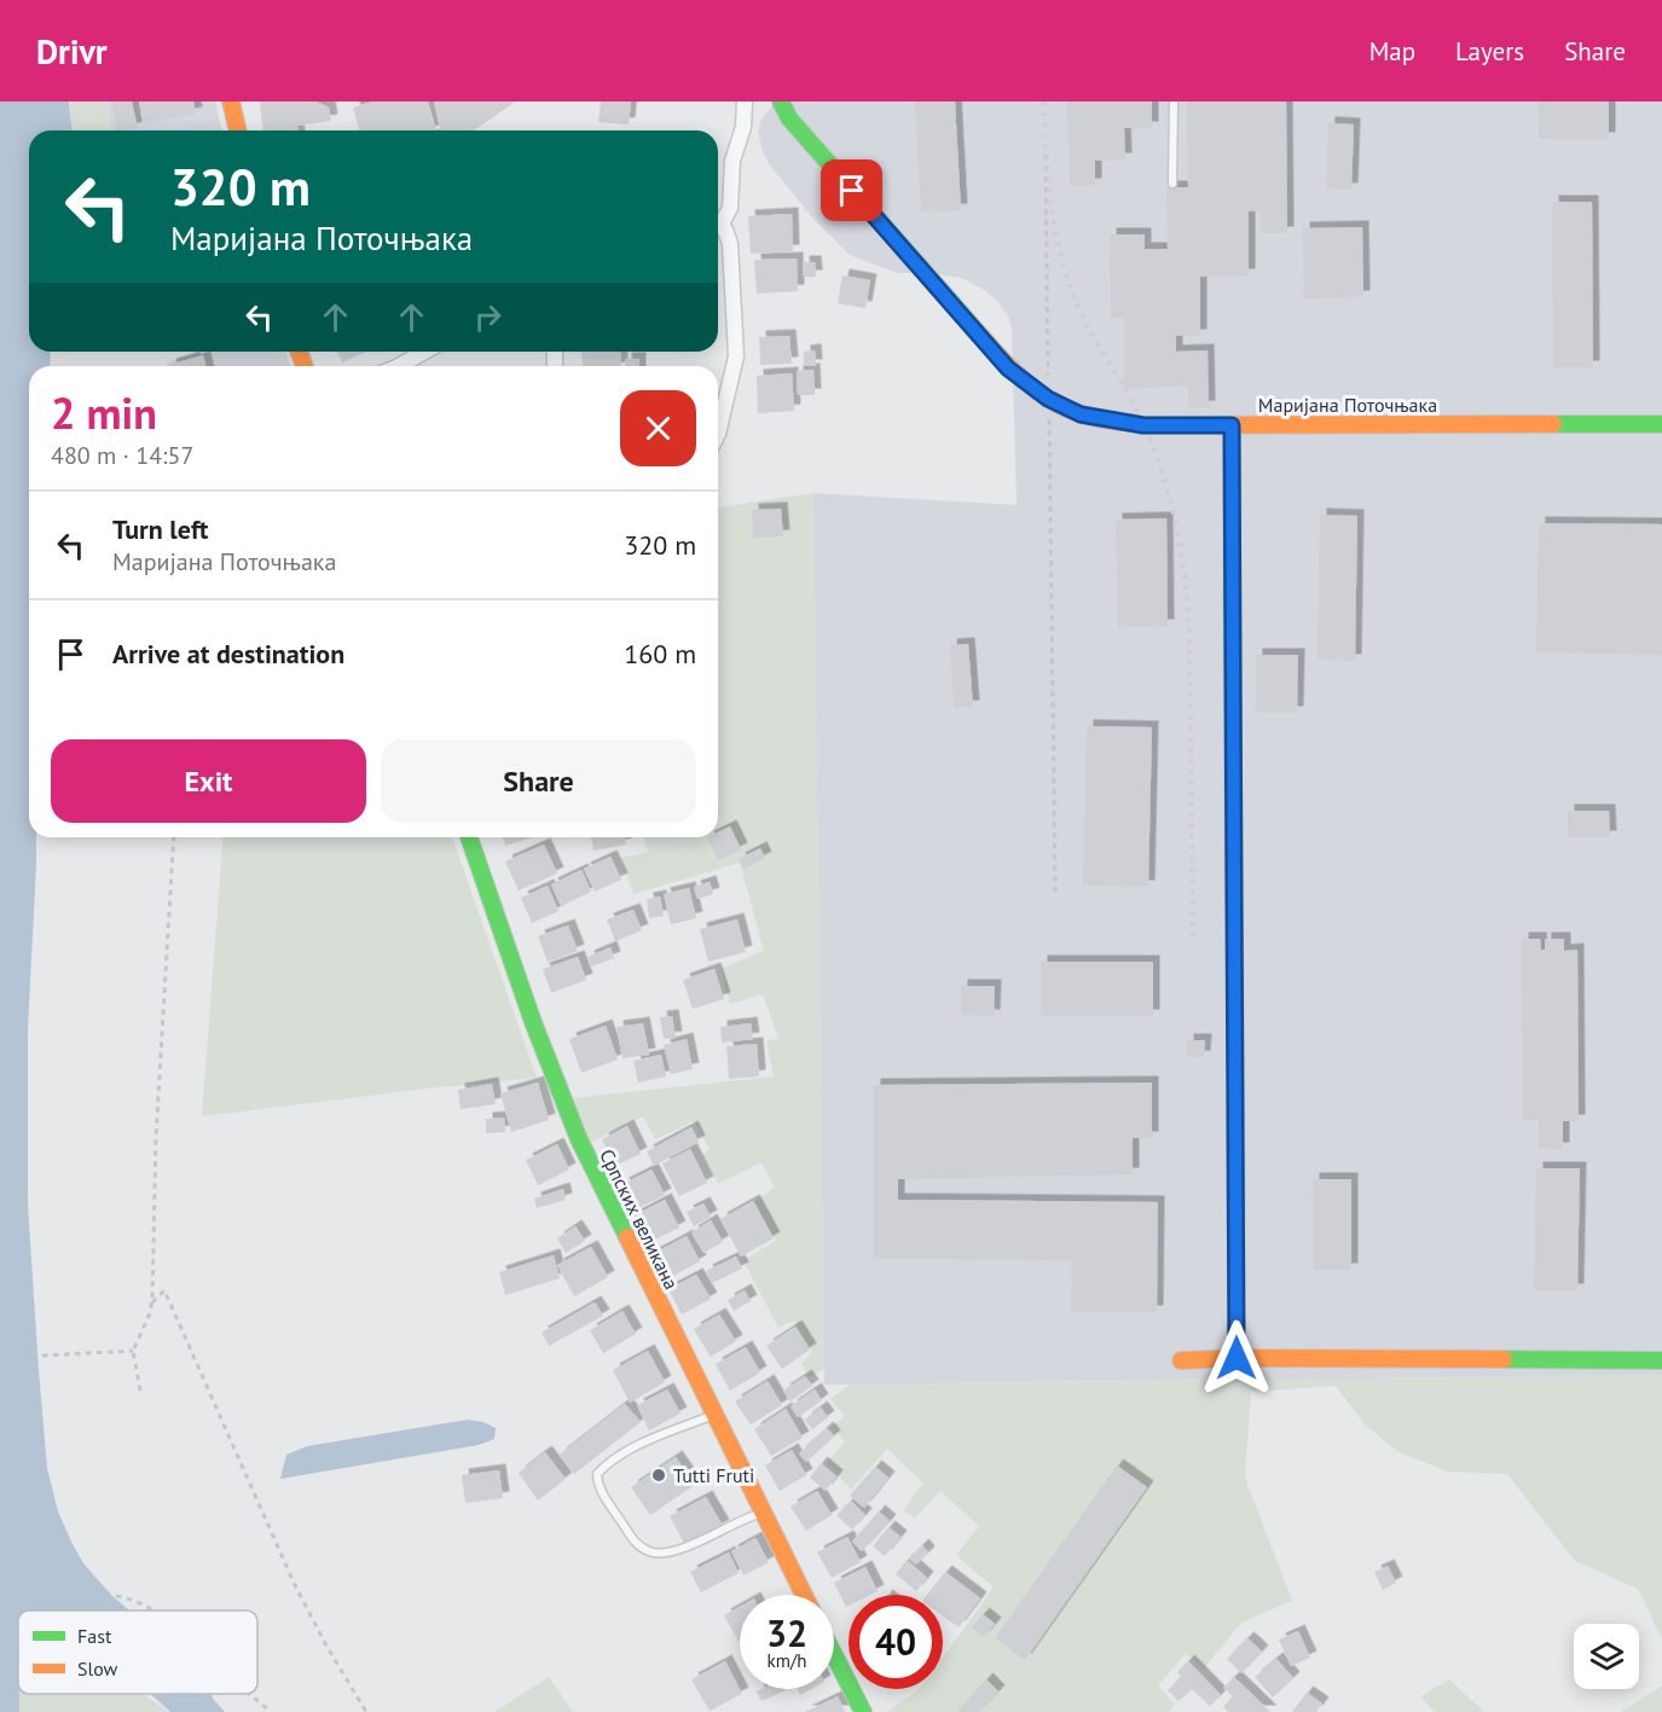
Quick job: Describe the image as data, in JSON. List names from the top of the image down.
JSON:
{
  "streets": {
    "street": ["Маријана Поточњака", "Српских великана"]
  },
  "places": ["Tutti Fruti"],
  "legend": ["Fast", "Slow"],
  "page": {
    "header": "Drivr",
    "nav": ["Map", "Layers", "Share"],
    "turn": ["320 m", "Маријана Поточњака"],
    "heading": ["2 min", "480 m · 14:57"],
    "list": [
      {
        "name": "Turn left",
        "note": "Маријана Поточњака",
        "value": "320 m"
      },
      {
        "name": "Arrive at destination",
        "value": "160 m"
      }
    ],
    "buttons": ["Exit", "Share"],
    "speed": "32 km/h",
    "limit": "40"
  }
}
